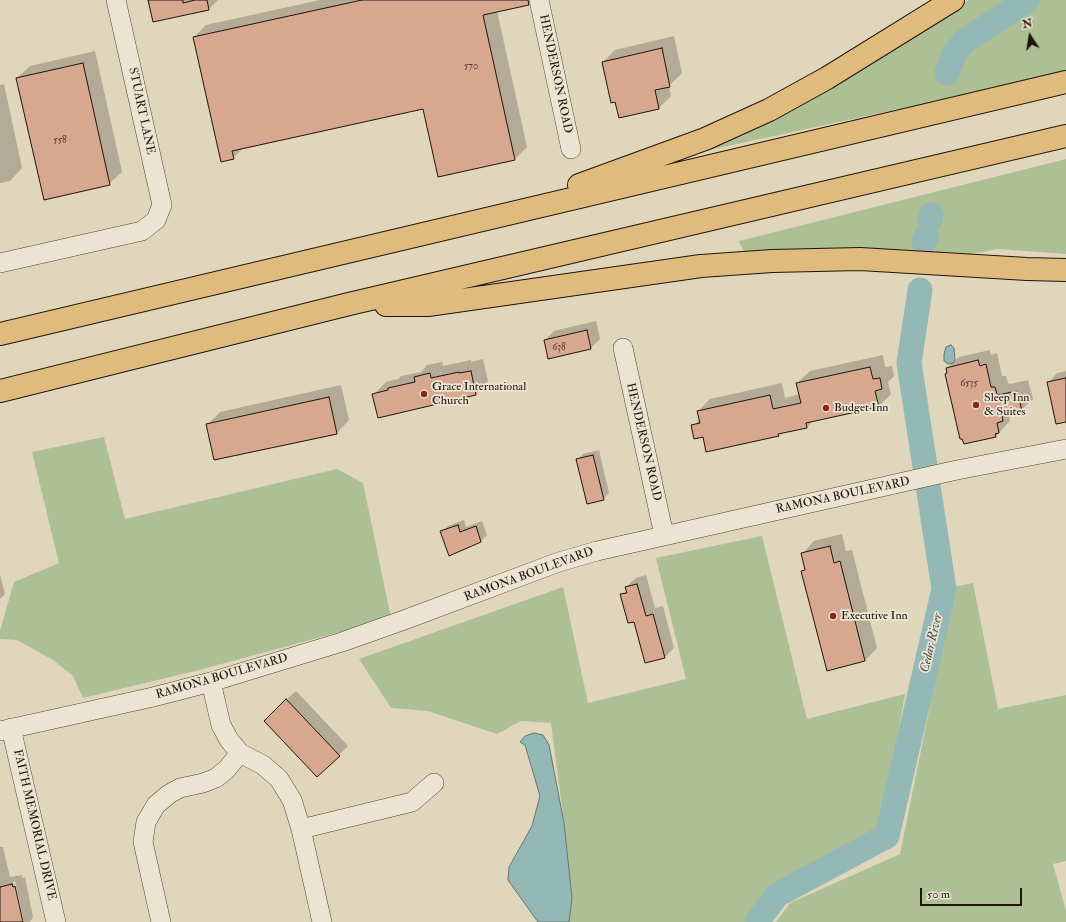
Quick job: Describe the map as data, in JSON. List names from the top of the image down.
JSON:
{
  "streets": {
    "street": [
      "HENDERSON ROAD",
      "STUART LANE",
      "RAMONA BOULEVARD",
      "FAITH MEMORIAL DRIVE"
    ]
  },
  "crossings": [
    ["HENDERSON ROAD", "RAMONA BOULEVARD"],
    ["RAMONA BOULEVARD", "FAITH MEMORIAL DRIVE"]
  ],
  "water": ["Cedar River"],
  "places": [
    "Grace International Church",
    "Sleep Inn & Suites",
    "Budget Inn",
    "Executive Inn"
  ],
  "house_numbers": [
    "570",
    "558",
    "638",
    "6535"
  ],
  "scale_bar": "50 m",
  "north": "top"
}
